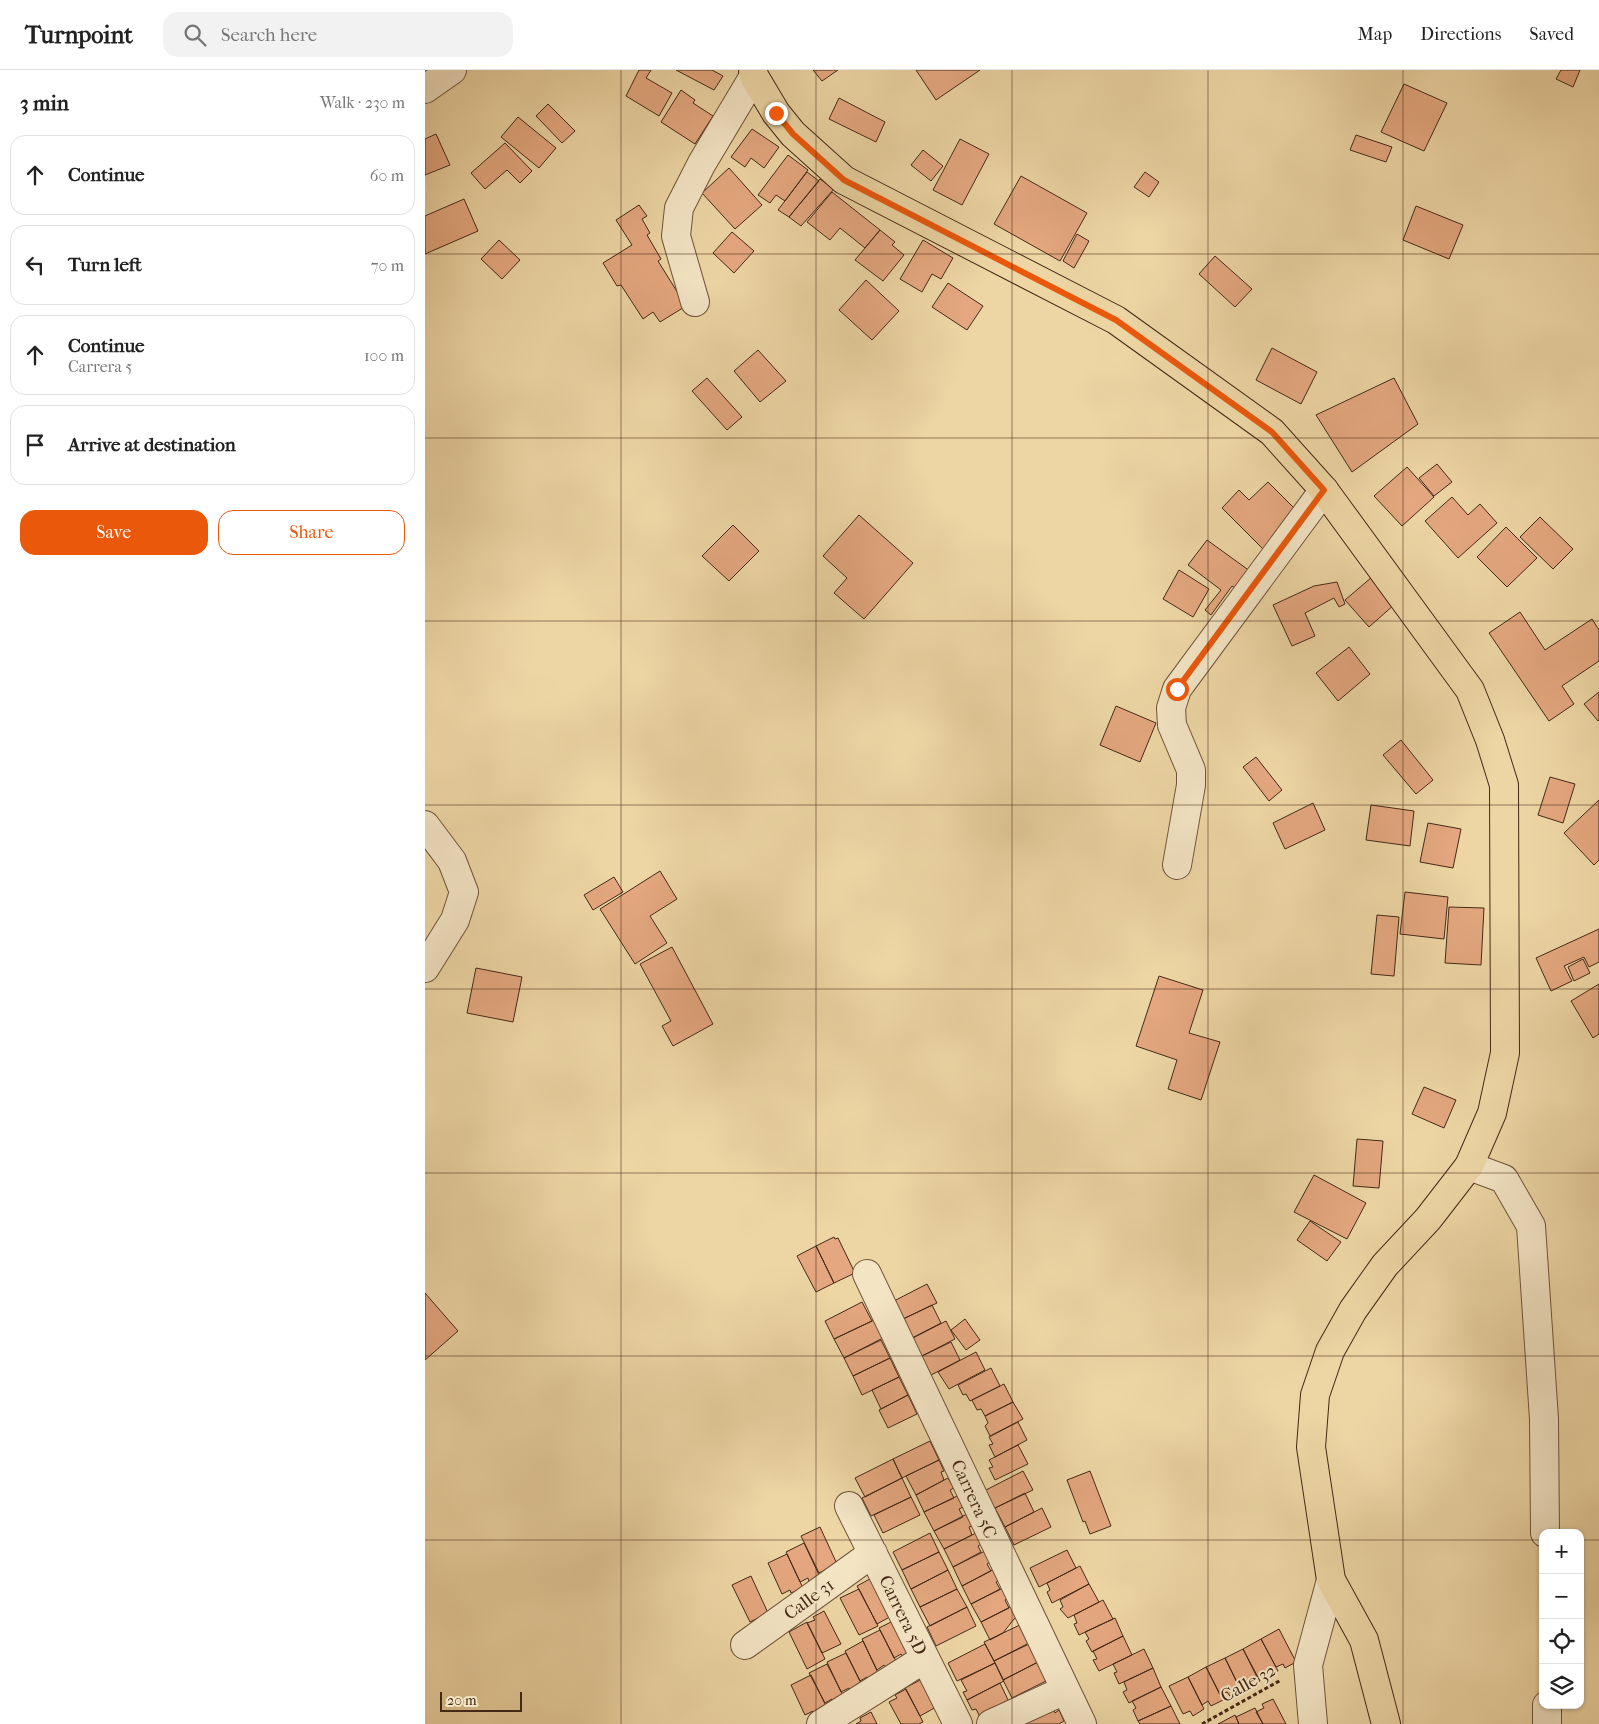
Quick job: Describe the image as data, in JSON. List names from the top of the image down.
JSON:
{
  "streets": {
    "street": ["Carrera 5C", "Calle 31", "Carrera 5D"],
    "path": ["Calle 32"]
  },
  "crossings": [
    ["Calle 31", "Carrera 5D"]
  ],
  "scale_bar": "20 m",
  "page": {
    "header": "Turnpoint",
    "search": "Search here",
    "nav": ["Map", "Directions", "Saved"],
    "heading": ["3 min", "Walk · 230 m"],
    "list": [
      ["Continue", "60 m"],
      ["Turn left", "70 m"],
      ["Continue", "Carrera 5", "100 m"],
      "Arrive at destination"
    ],
    "buttons": ["Save", "Share"],
    "map_buttons": ["+", "−"],
    "scale": "20 m"
  }
}
